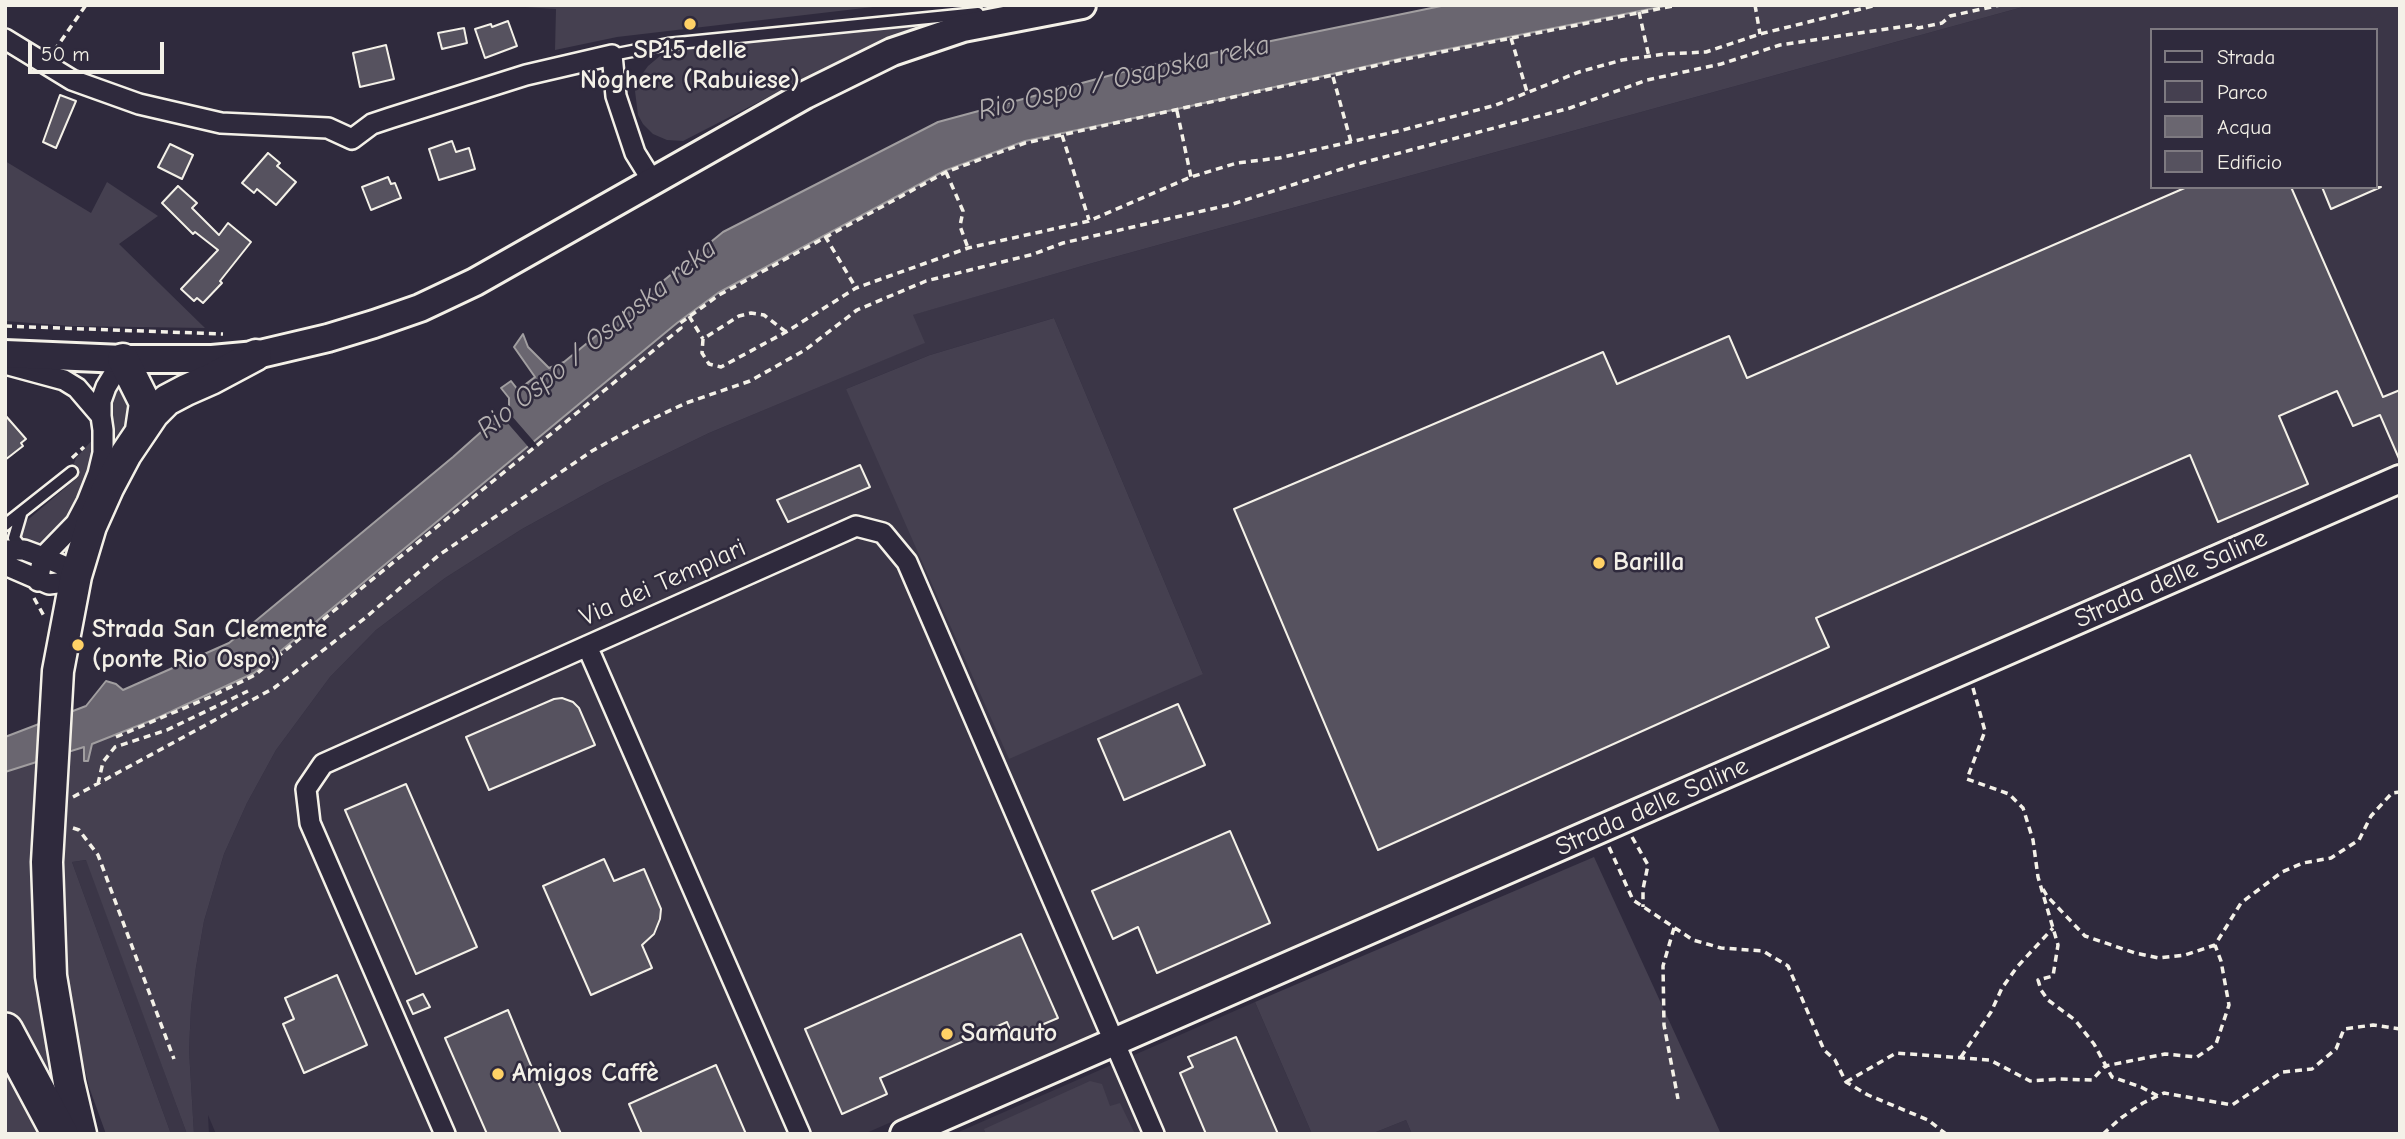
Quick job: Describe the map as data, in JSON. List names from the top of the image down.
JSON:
{
  "streets": {
    "street": ["Strada delle Saline", "Via dei Templari"]
  },
  "crossings": [
    ["Strada delle Saline", "Via dei Templari"]
  ],
  "water": ["Rio Ospo / Osapska reka"],
  "places": [
    "SP15 delle Noghere (Rabuiese)",
    "Barilla",
    "Strada San Clemente (ponte Rio Ospo)",
    "Samauto",
    "Amigos Caffè"
  ],
  "legend": [
    "Strada",
    "Parco",
    "Acqua",
    "Edificio"
  ],
  "scale_bar": "50 m"
}
